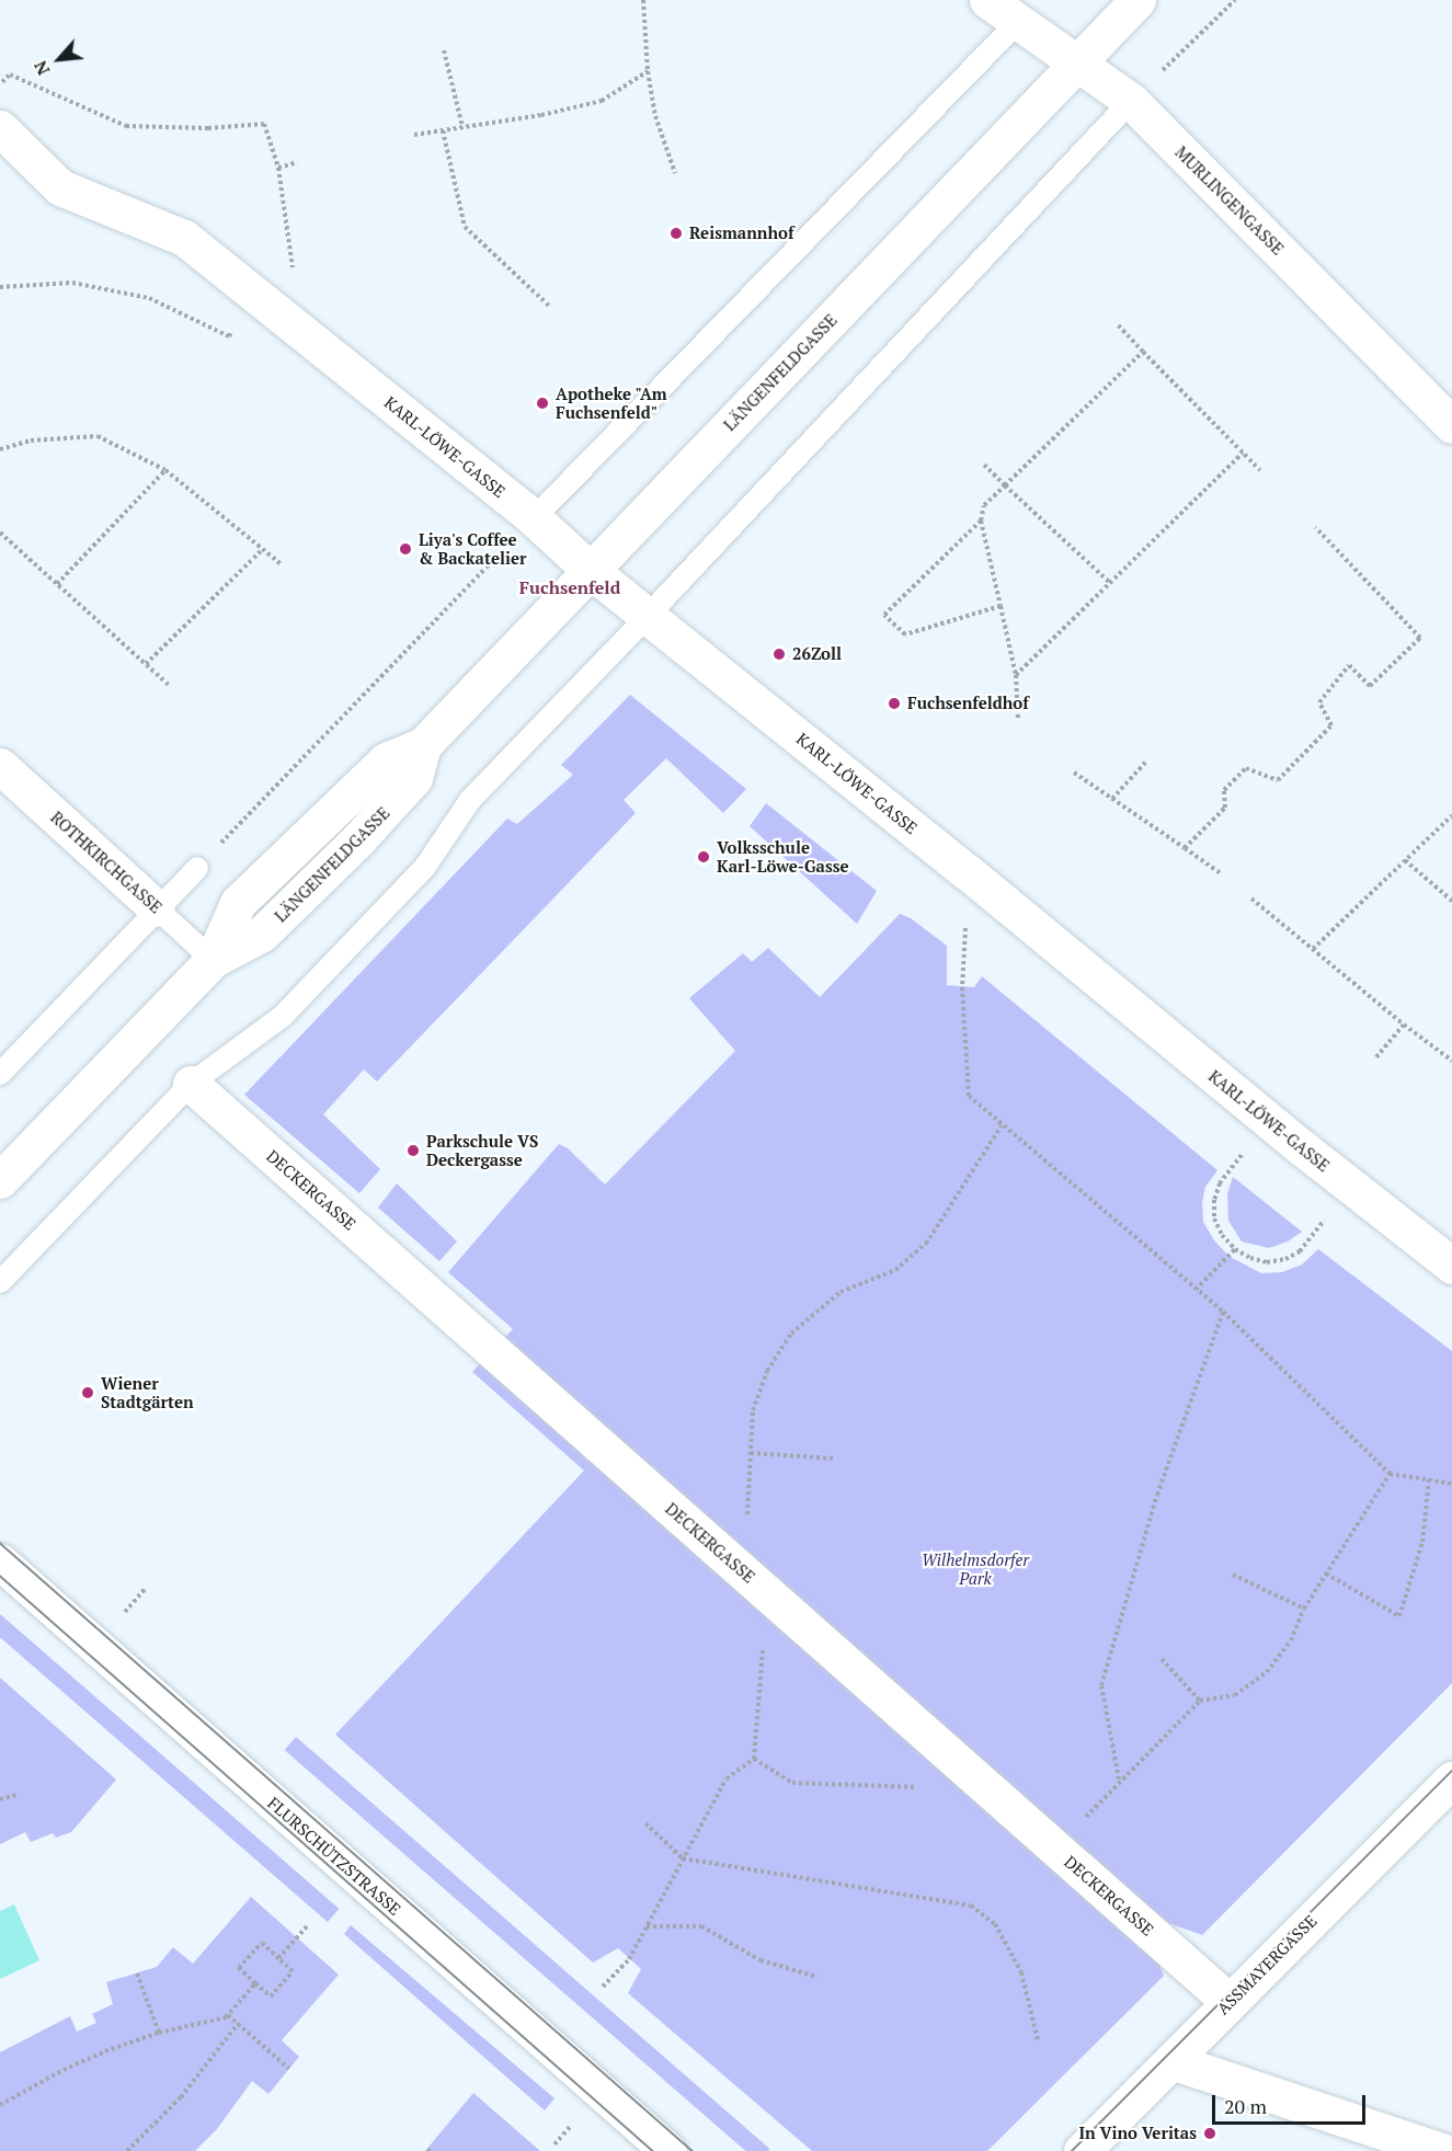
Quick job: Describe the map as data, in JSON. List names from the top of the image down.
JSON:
{
  "streets": {
    "street": [
      "MURLINGENGASSE",
      "LÄNGENFELDGASSE",
      "KARL-LÖWE-GASSE",
      "ROTHKIRCHGASSE",
      "DECKERGASSE",
      "FLURSCHÜTZSTRASSE",
      "ASSMAYERGASSE"
    ]
  },
  "crossings": [
    ["MURLINGENGASSE", "LÄNGENFELDGASSE"],
    ["LÄNGENFELDGASSE", "KARL-LÖWE-GASSE"],
    ["LÄNGENFELDGASSE", "ROTHKIRCHGASSE"],
    ["DECKERGASSE", "ASSMAYERGASSE"]
  ],
  "districts": ["Fuchsenfeld"],
  "parks": ["Wilhelmsdorfer Park"],
  "places": [
    "Reismannhof",
    "Apotheke \"Am Fuchsenfeld\"",
    "Liya's Coffee & Backatelier",
    "26Zoll",
    "Fuchsenfeldhof",
    "Volksschule Karl-Löwe-Gasse",
    "Parkschule VS Deckergasse",
    "Wiener Stadtgärten",
    "In Vino Veritas"
  ],
  "scale_bar": "20 m",
  "north": "bottom left"
}
